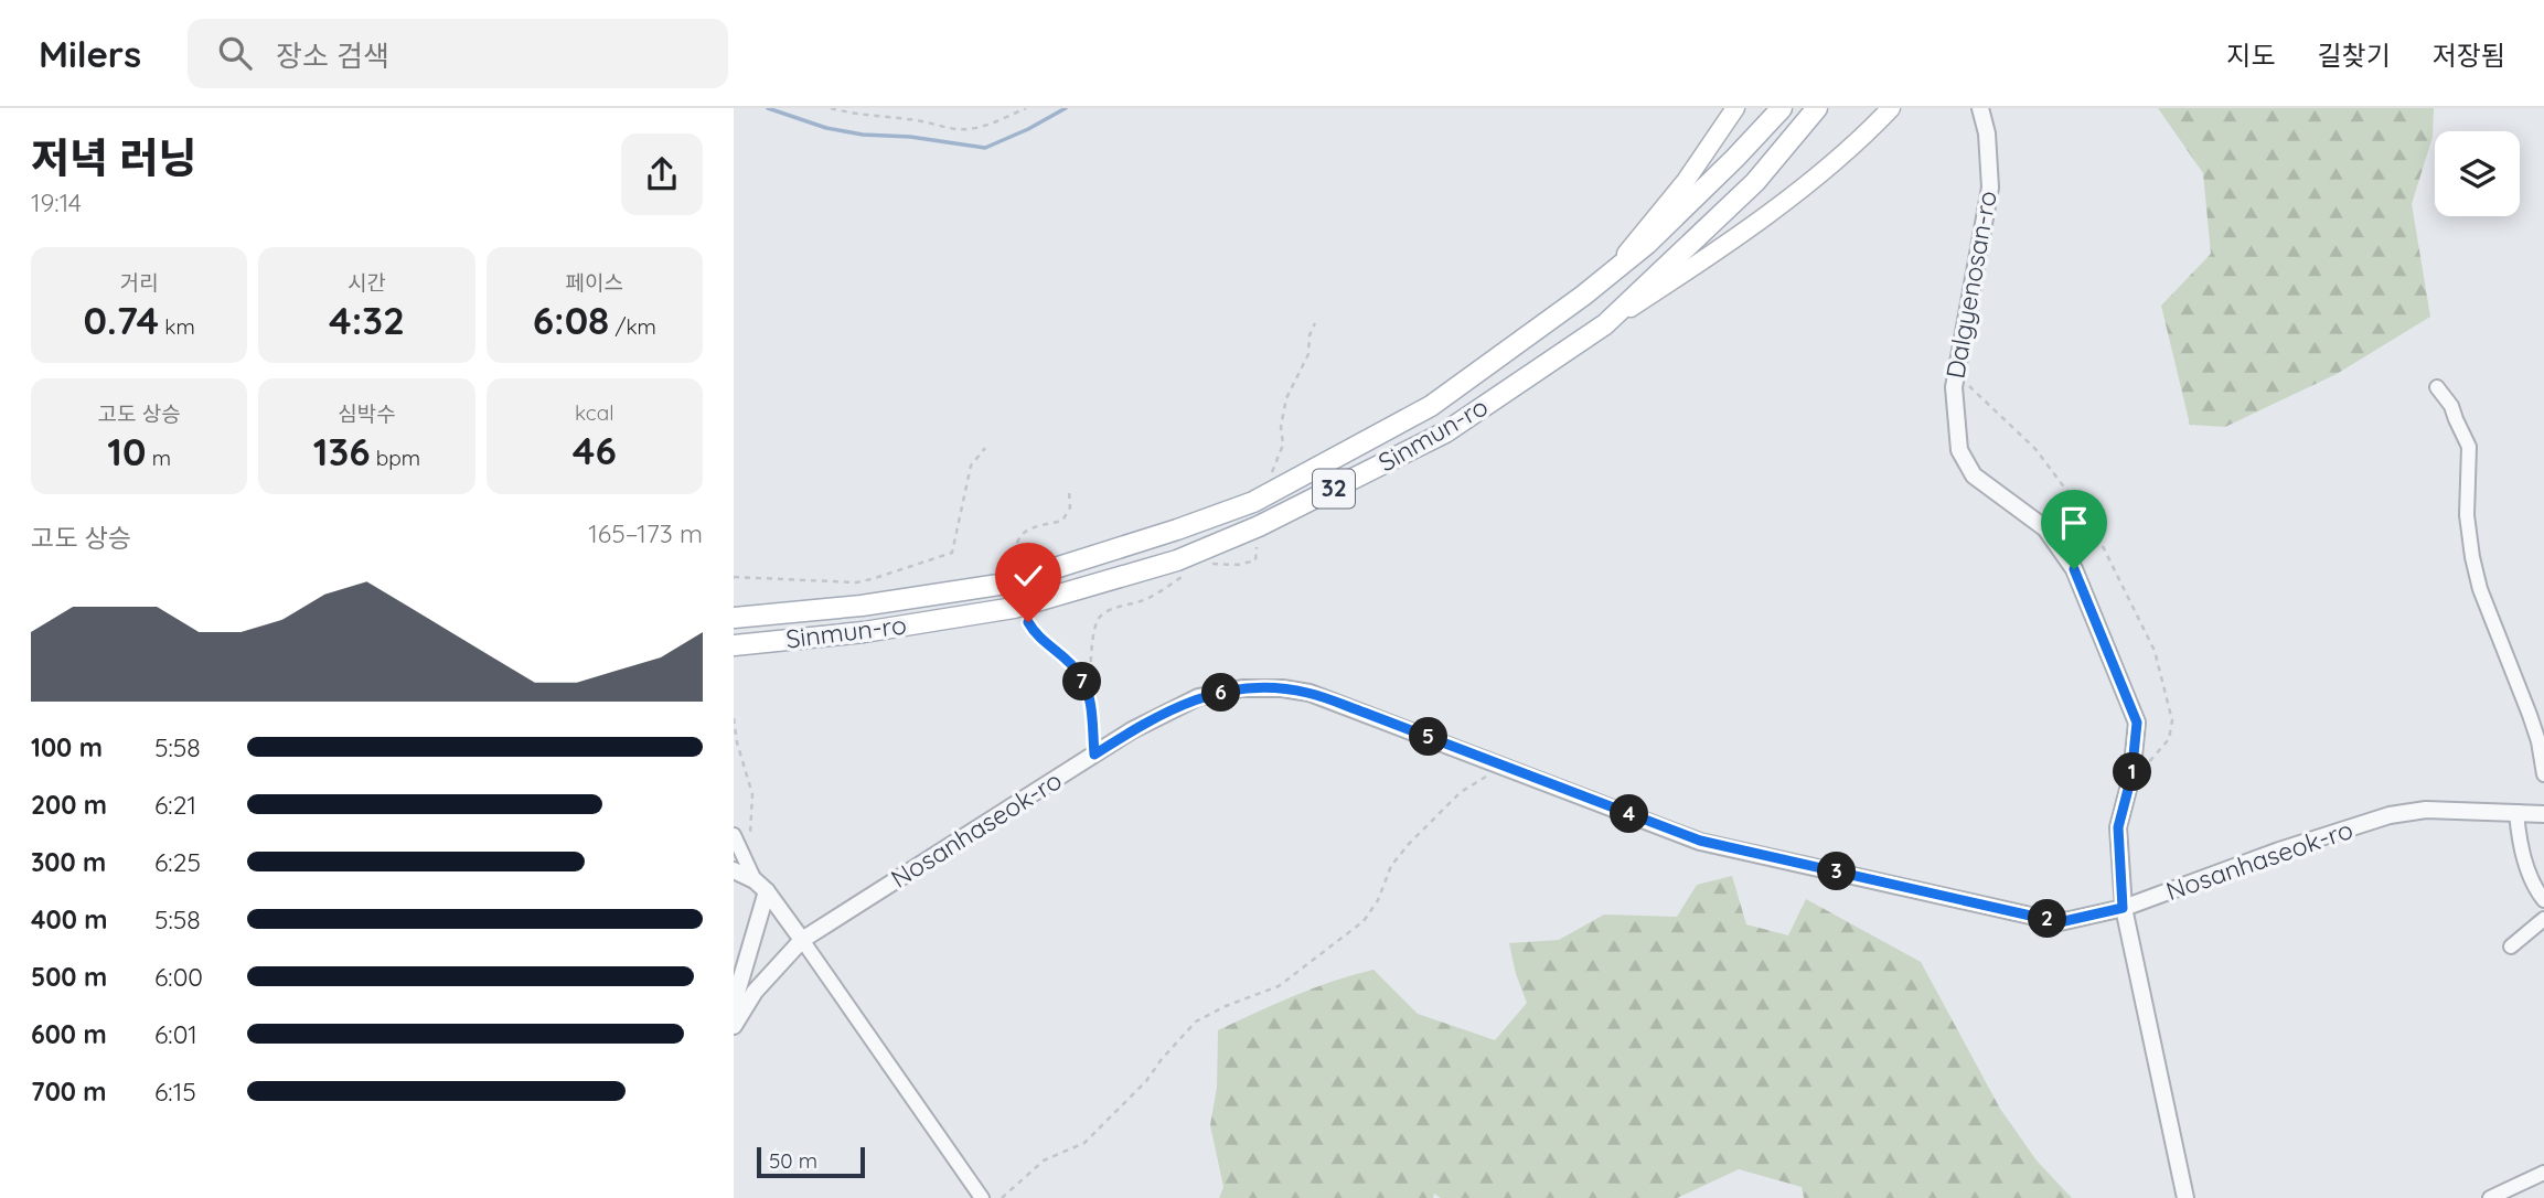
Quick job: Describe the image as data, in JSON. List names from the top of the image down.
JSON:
{
  "streets": {
    "main road": ["Sinmun-ro", "32"],
    "street": ["Dalgyenosan-ro", "Nosanhaseok-ro"]
  },
  "crossings": [
    ["Dalgyenosan-ro", "Nosanhaseok-ro"]
  ],
  "scale_bar": "50 m",
  "page": {
    "header": "Milers",
    "search": "장소 검색",
    "nav": ["지도", "길찾기", "저장됨"],
    "heading": ["저녁 러닝", "19:14"],
    "stats": [
      ["거리", "0.74 km"],
      ["시간", "4:32"],
      ["페이스", "6:08 /km"],
      ["고도 상승", "10 m"],
      ["심박수", "136 bpm"],
      ["kcal", "46"]
    ],
    "chart": ["고도 상승", "165–173 m"],
    "pins": [
      "7",
      "6",
      "5",
      "1",
      "4",
      "3",
      "2"
    ],
    "list": [
      {
        "name": "100 m",
        "note": "5:58"
      },
      {
        "name": "200 m",
        "note": "6:21"
      },
      {
        "name": "300 m",
        "note": "6:25"
      },
      {
        "name": "400 m",
        "note": "5:58"
      },
      {
        "name": "500 m",
        "note": "6:00"
      },
      {
        "name": "600 m",
        "note": "6:01"
      },
      {
        "name": "700 m",
        "note": "6:15"
      }
    ],
    "scale": "50 m"
  }
}
